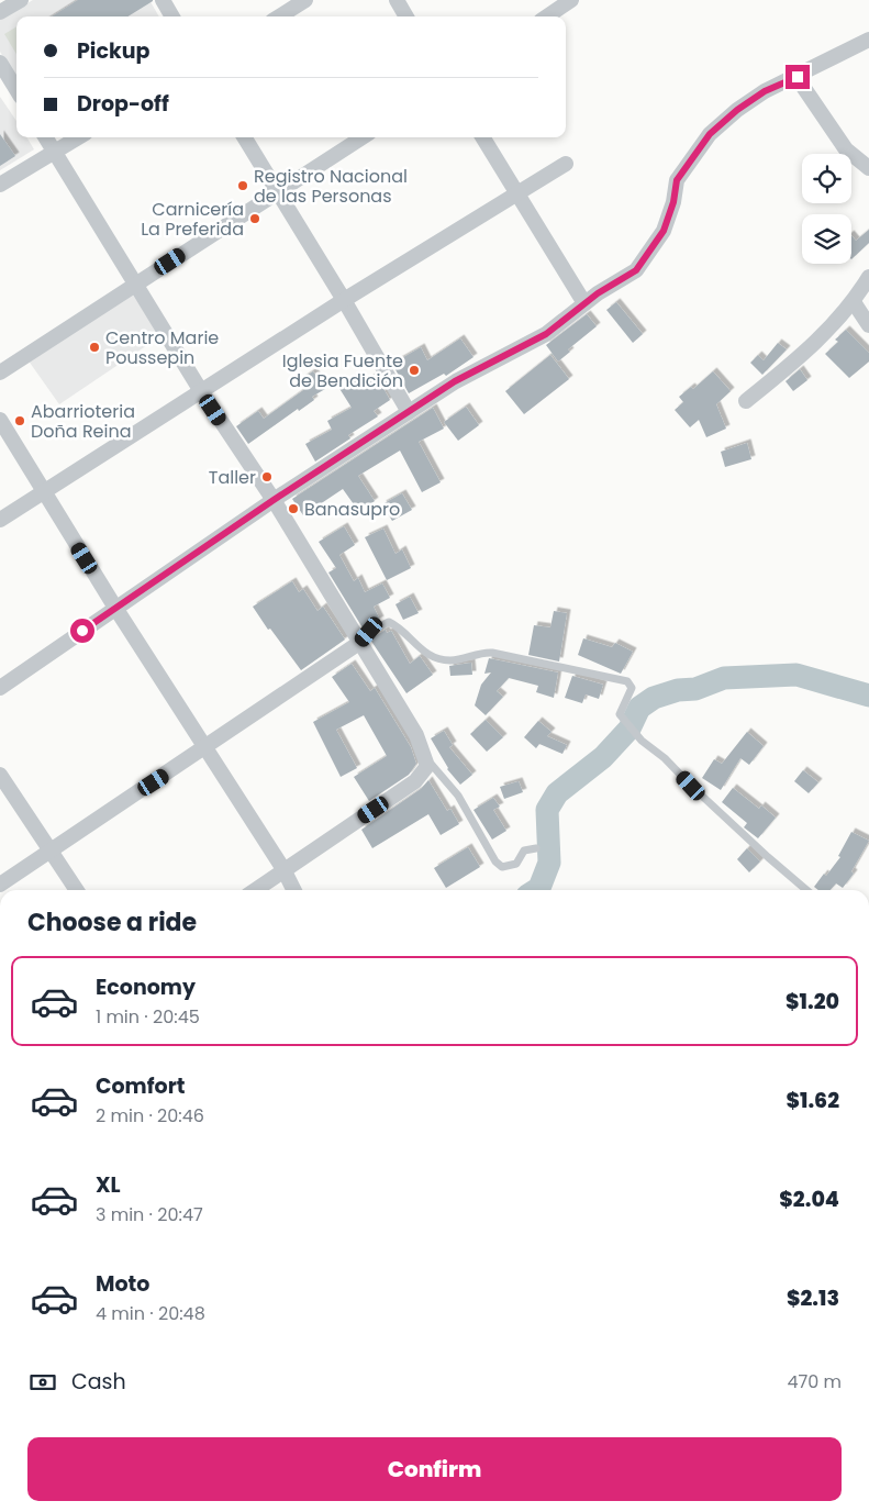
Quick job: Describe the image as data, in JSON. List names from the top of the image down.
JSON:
{
  "places": [
    "Registro Nacional de las Personas",
    "Carnicería La Preferida",
    "Centro Marie Poussepin",
    "Iglesia Fuente de Bendición",
    "Abarrioteria Doña Reina",
    "Taller",
    "Banasupro"
  ],
  "page": {
    "banner": ["Pickup", "Drop-off"],
    "heading": "Choose a ride",
    "list": [
      {
        "name": "Economy",
        "note": "1 min · 20:45",
        "value": "$1.20"
      },
      {
        "name": "Comfort",
        "note": "2 min · 20:46",
        "value": "$1.62"
      },
      {
        "name": "XL",
        "note": "3 min · 20:47",
        "value": "$2.04"
      },
      {
        "name": "Moto",
        "note": "4 min · 20:48",
        "value": "$2.13"
      }
    ],
    "pay": ["Cash", "470 m"],
    "buttons": "Confirm"
  }
}
